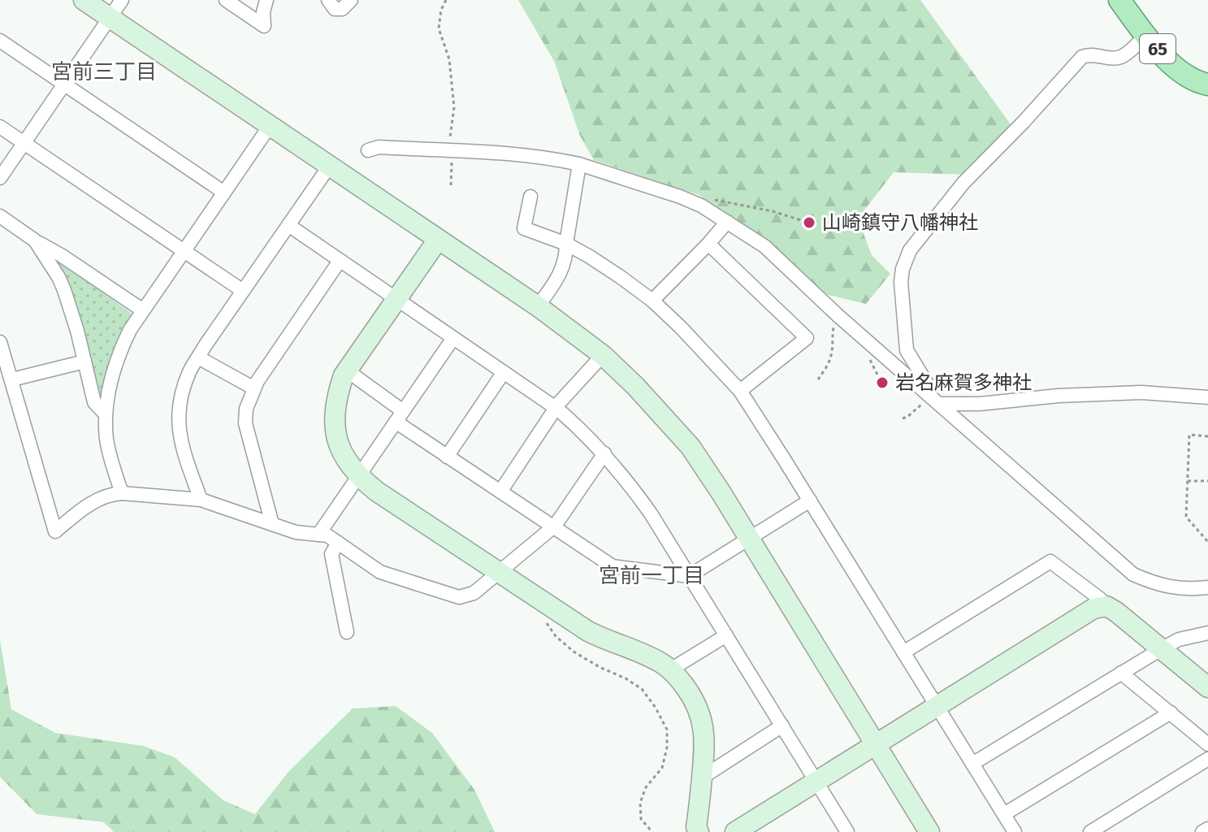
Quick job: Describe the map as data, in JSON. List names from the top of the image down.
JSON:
{
  "streets": {
    "main road": ["65"]
  },
  "districts": ["宮前三丁目", "宮前一丁目"],
  "places": ["山崎鎮守八幡神社", "岩名麻賀多神社"]
}
